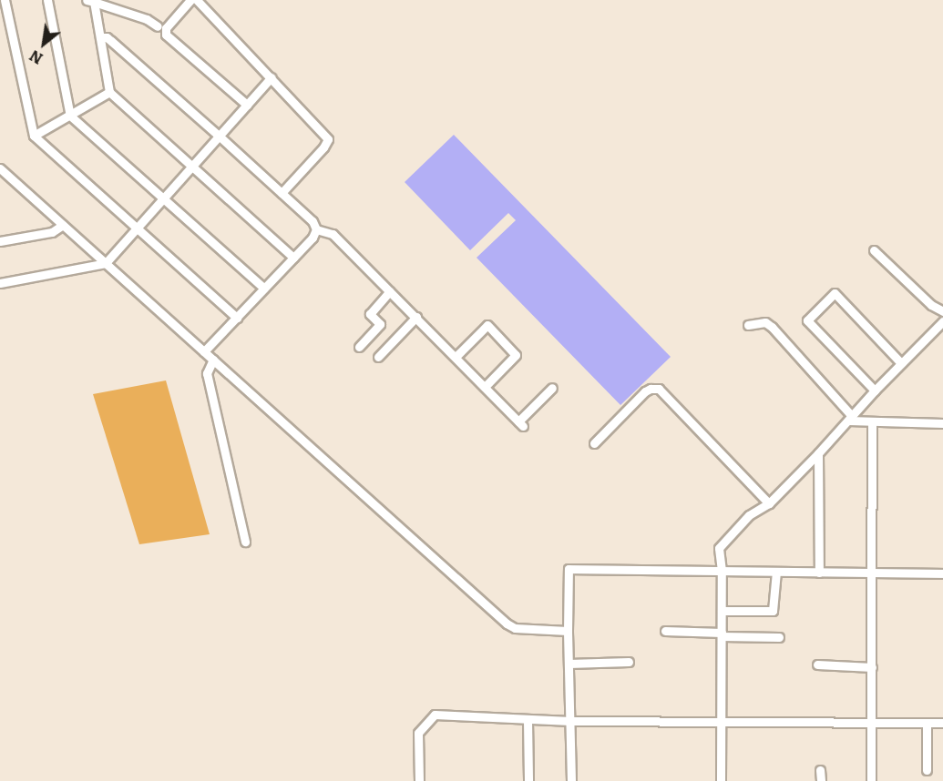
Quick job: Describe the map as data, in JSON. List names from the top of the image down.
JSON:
{
  "north": "bottom left"
}
